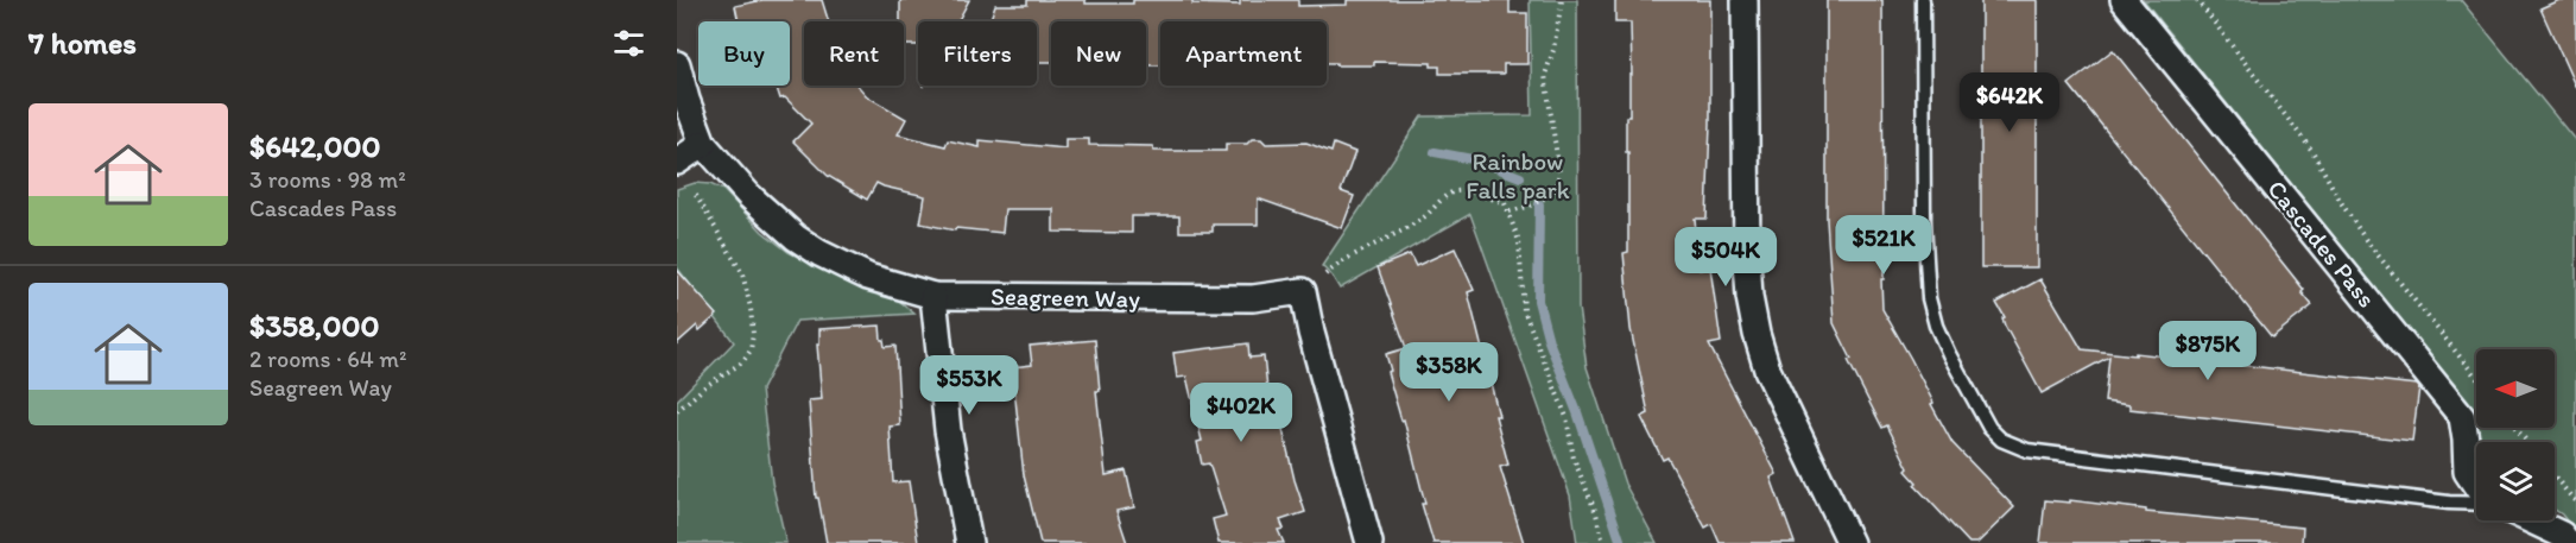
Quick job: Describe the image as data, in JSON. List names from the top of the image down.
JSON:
{
  "streets": {
    "street": ["Cascades Pass", "Seagreen Way"]
  },
  "parks": ["Rainbow Falls park"],
  "north": "left",
  "page": {
    "heading": "7 homes",
    "chip": [
      "Buy",
      "Rent",
      "Filters",
      "New",
      "Apartment"
    ],
    "price": [
      "$642K",
      "$521K",
      "$504K",
      "$875K",
      "$358K",
      "$553K",
      "$402K"
    ],
    "list": [
      {
        "name": "$642,000",
        "note": "3 rooms · 98 m² · Cascades Pass"
      },
      {
        "name": "$358,000",
        "note": "2 rooms · 64 m² · Seagreen Way"
      }
    ]
  }
}
